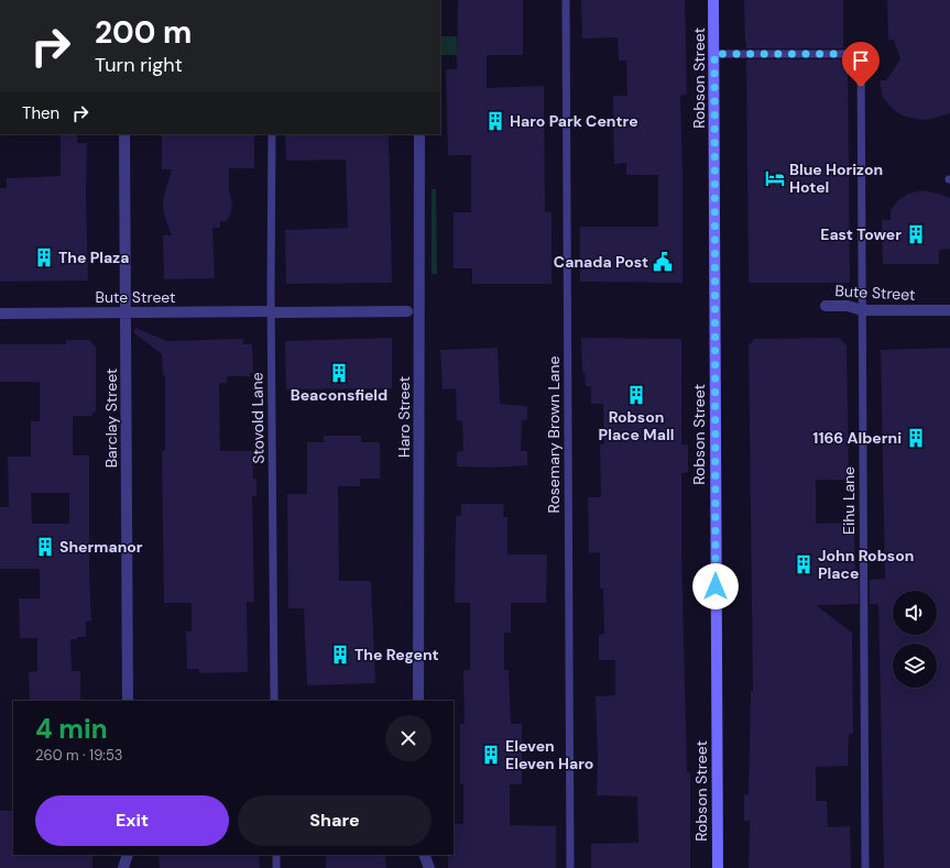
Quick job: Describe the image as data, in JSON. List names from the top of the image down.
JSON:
{
  "streets": {
    "main road": ["Robson Street"],
    "street": ["Bute Street", "Haro Street", "Barclay Street"],
    "lane": ["Stovold Lane", "Rosemary Brown Lane", "Eihu Lane"]
  },
  "crossings": [
    ["Robson Street", "Eihu Lane"],
    ["Bute Street", "Barclay Street"],
    ["Bute Street", "Stovold Lane"],
    ["Bute Street", "Eihu Lane"]
  ],
  "places": {
    "building": [
      "Haro Park Centre",
      "East Tower",
      "The Plaza",
      "Beaconsfield",
      "Robson Place Mall",
      "1166 Alberni",
      "Shermanor",
      "John Robson Place",
      "The Regent",
      "Eleven Eleven Haro"
    ],
    "hotel": ["Blue Horizon Hotel"],
    "public building": ["Canada Post"]
  },
  "page": {
    "turn": ["200 m", "Turn right"],
    "then": "Then",
    "heading": ["4 min", "260 m · 19:53"],
    "buttons": ["Exit", "Share"]
  }
}
